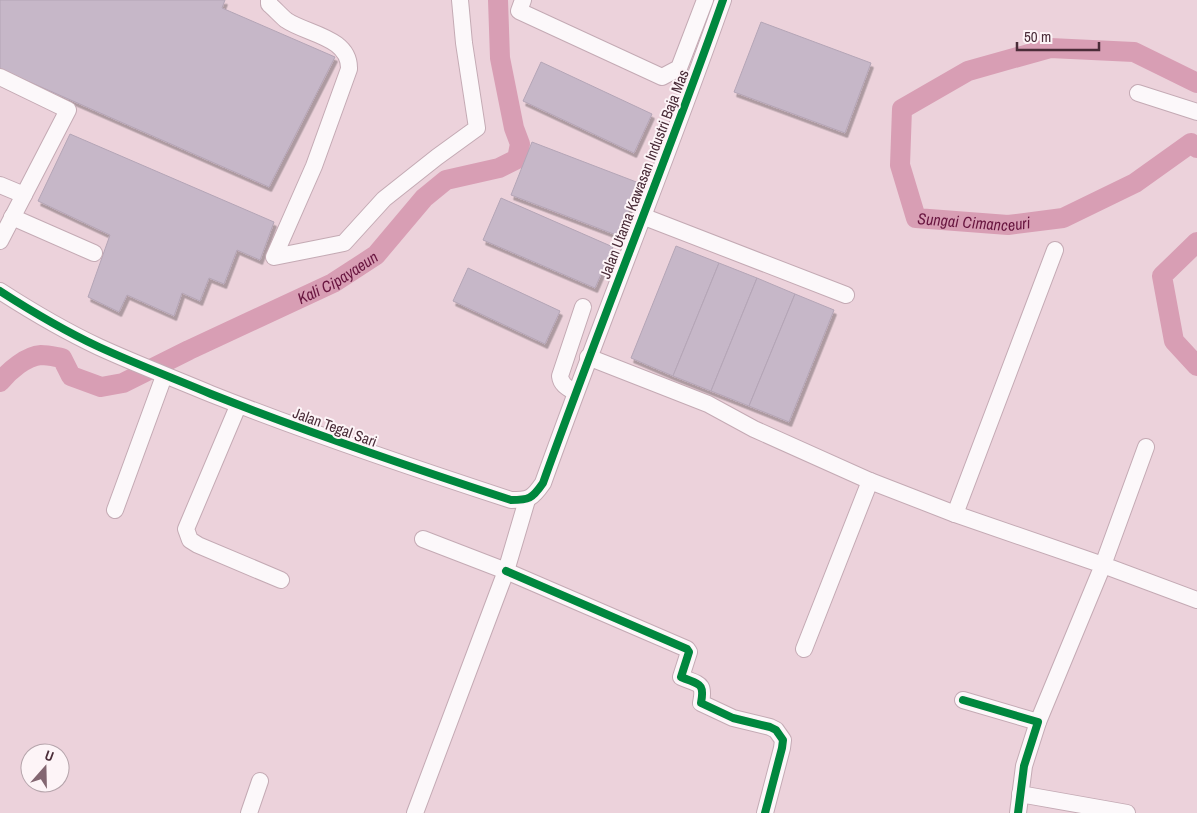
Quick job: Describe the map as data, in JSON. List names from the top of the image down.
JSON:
{
  "streets": {
    "street": ["Jalan Utama Kawasan Industri Baja Mas", "Jalan Tegal Sari"]
  },
  "water": ["Sungai Cimanceuri", "Kali Cipayaeun"],
  "scale_bar": "50 m",
  "north": "top"
}
